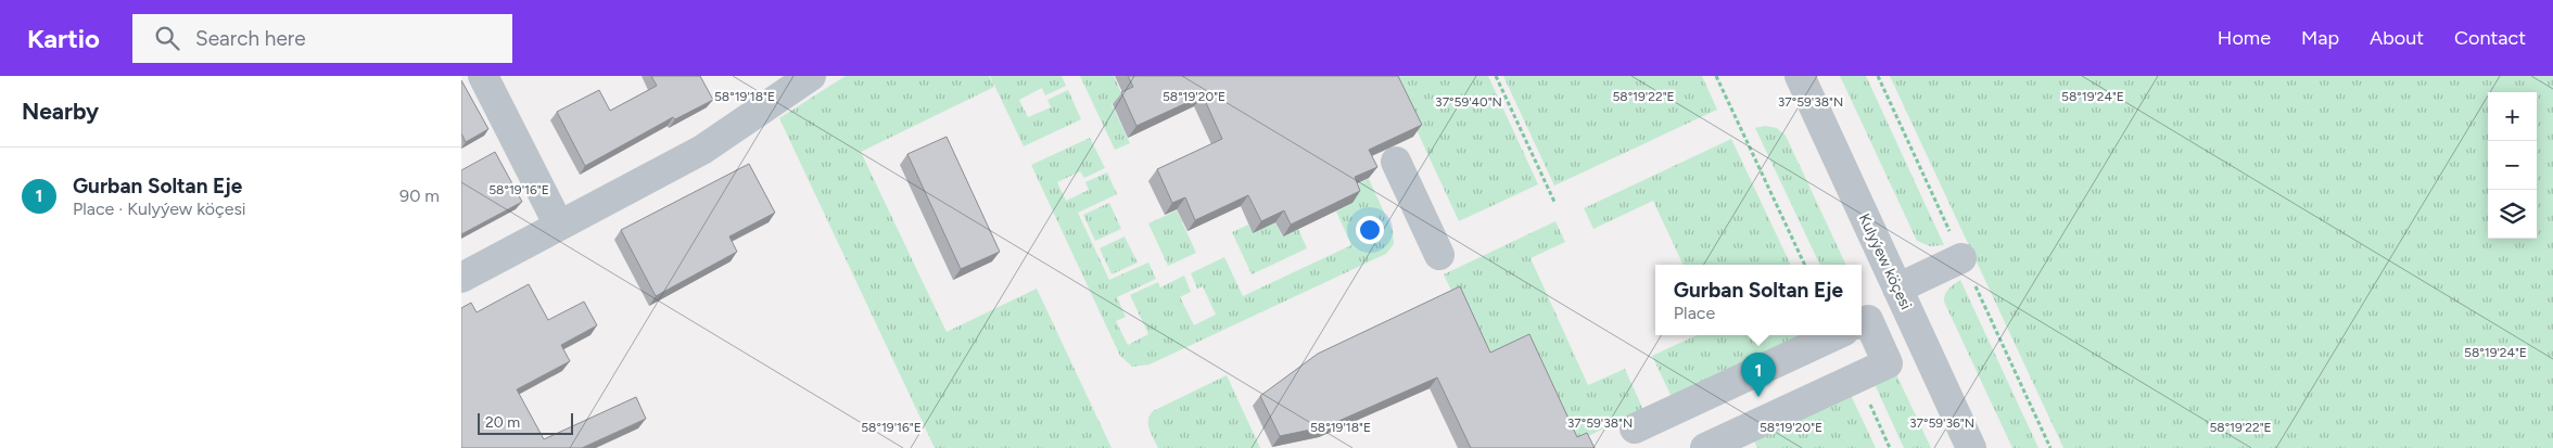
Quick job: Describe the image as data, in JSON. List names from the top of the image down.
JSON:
{
  "streets": {
    "street": ["Kulyýew köçesi"]
  },
  "scale_bar": "20 m",
  "page": {
    "header": "Kartio",
    "search": "Search here",
    "nav": [
      "Home",
      "Map",
      "About",
      "Contact"
    ],
    "heading": "Nearby",
    "map_buttons": ["+", "−"],
    "list": [
      {
        "mark": "1",
        "name": "Gurban Soltan Eje",
        "note": "Place · Kulyýew köçesi",
        "value": "90 m"
      }
    ],
    "popup": ["Gurban Soltan Eje", "Place"],
    "pins": "1",
    "scale": "20 m"
  },
  "coordinates": [
    "58°19'24\"E",
    "58°19'18\"E",
    "58°19'20\"E",
    "58°19'22\"E",
    "37°59'40\"N",
    "37°59'38\"N",
    "58°19'16\"E",
    "37°59'36\"N"
  ]
}
